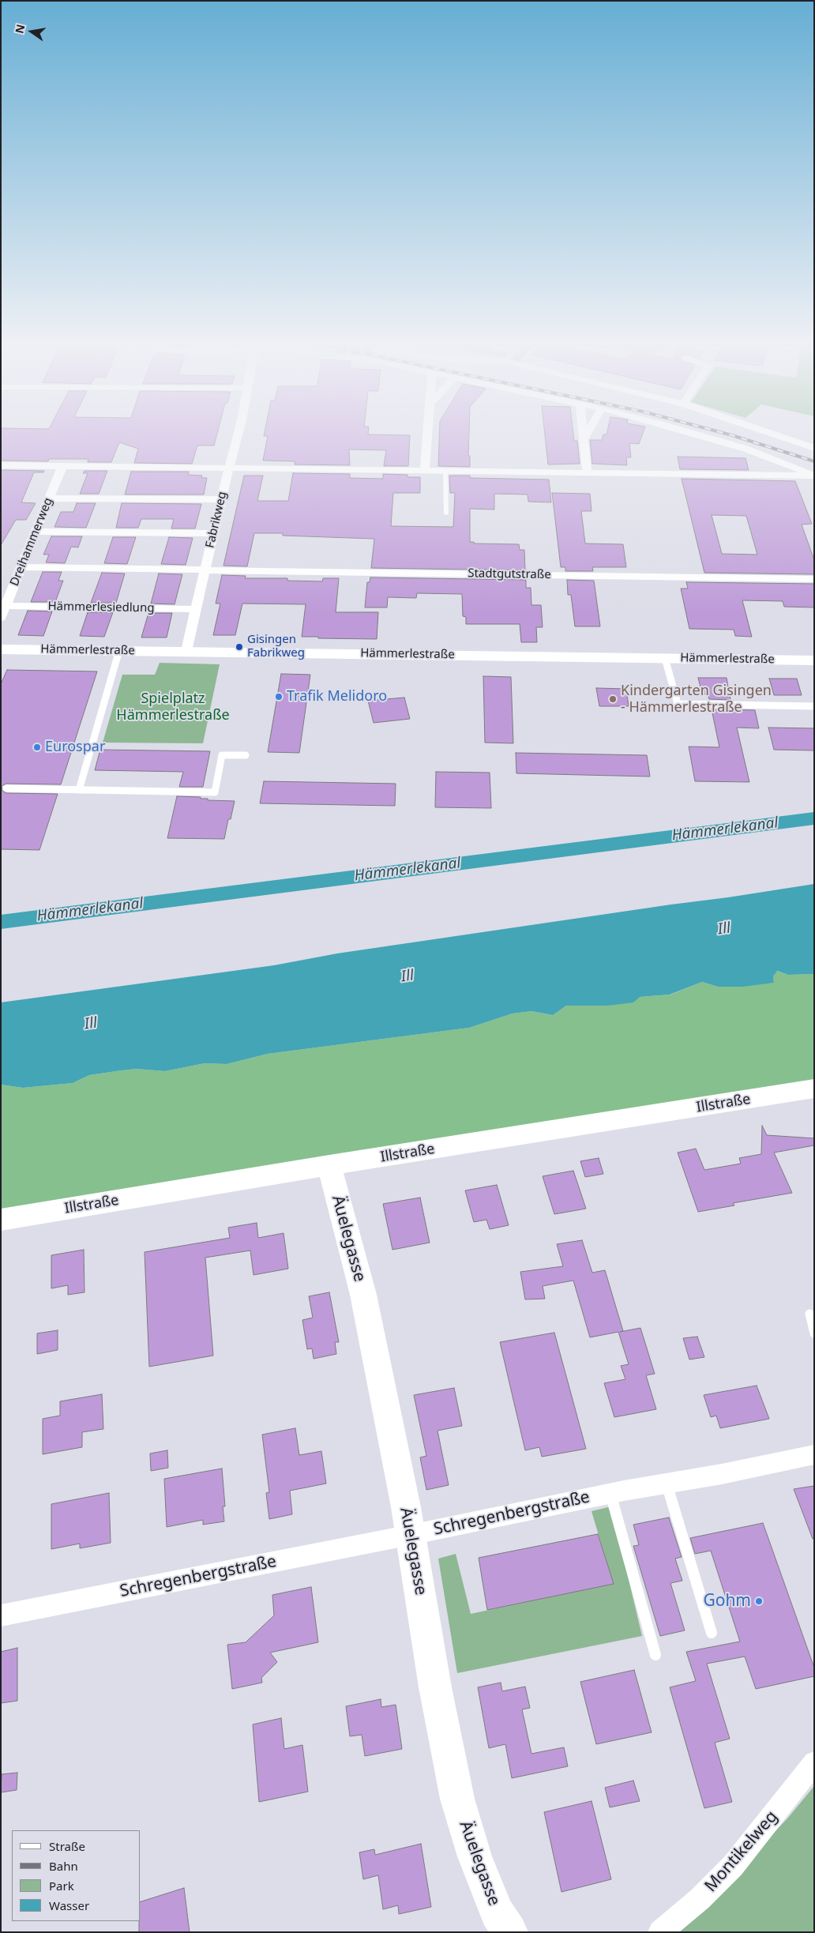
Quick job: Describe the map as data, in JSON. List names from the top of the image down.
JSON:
{
  "streets": {
    "main road": ["Illstraße", "Äuelegasse"],
    "street": [
      "Fabrikweg",
      "Dreihammerweg",
      "Stadtgutstraße",
      "Hämmerlesiedlung",
      "Hämmerlestraße",
      "Schregenbergstraße",
      "Montikelweg"
    ]
  },
  "crossings": [
    ["Fabrikweg", "Stadtgutstraße"],
    ["Fabrikweg", "Hämmerlesiedlung"],
    ["Fabrikweg", "Hämmerlestraße"],
    ["Dreihammerweg", "Hämmerlesiedlung"],
    ["Illstraße", "Äuelegasse"],
    ["Äuelegasse", "Schregenbergstraße"]
  ],
  "water": ["Hämmerlekanal", "Ill"],
  "parks": ["Spielplatz Hämmerlestraße"],
  "places": [
    "Gisingen Fabrikweg",
    "Trafik Melidoro",
    "Kindergarten Gisingen - Hämmerlestraße",
    "Eurospar",
    "Gohm"
  ],
  "legend": [
    "Straße",
    "Bahn",
    "Park",
    "Wasser"
  ],
  "north": "left"
}
